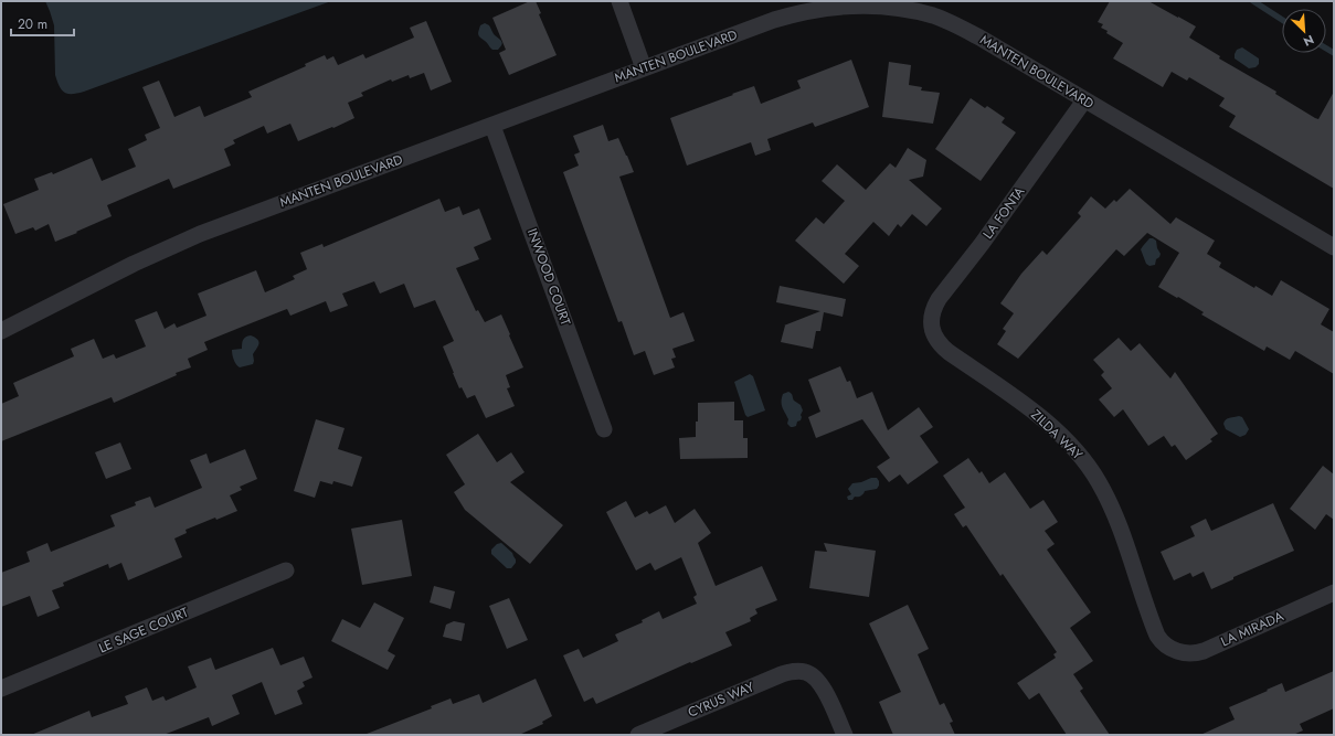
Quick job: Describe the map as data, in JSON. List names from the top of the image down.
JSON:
{
  "streets": {
    "street": [
      "MANTEN BOULEVARD",
      "LA FONTA",
      "INWOOD COURT",
      "ZILDA WAY",
      "LA MIRADA",
      "LE SAGE COURT",
      "CYRUS WAY"
    ]
  },
  "crossings": [
    ["MANTEN BOULEVARD", "LA FONTA"],
    ["MANTEN BOULEVARD", "INWOOD COURT"],
    ["LA FONTA", "ZILDA WAY"],
    ["ZILDA WAY", "LA MIRADA"]
  ],
  "scale_bar": "20 m",
  "north": "bottom right"
}
